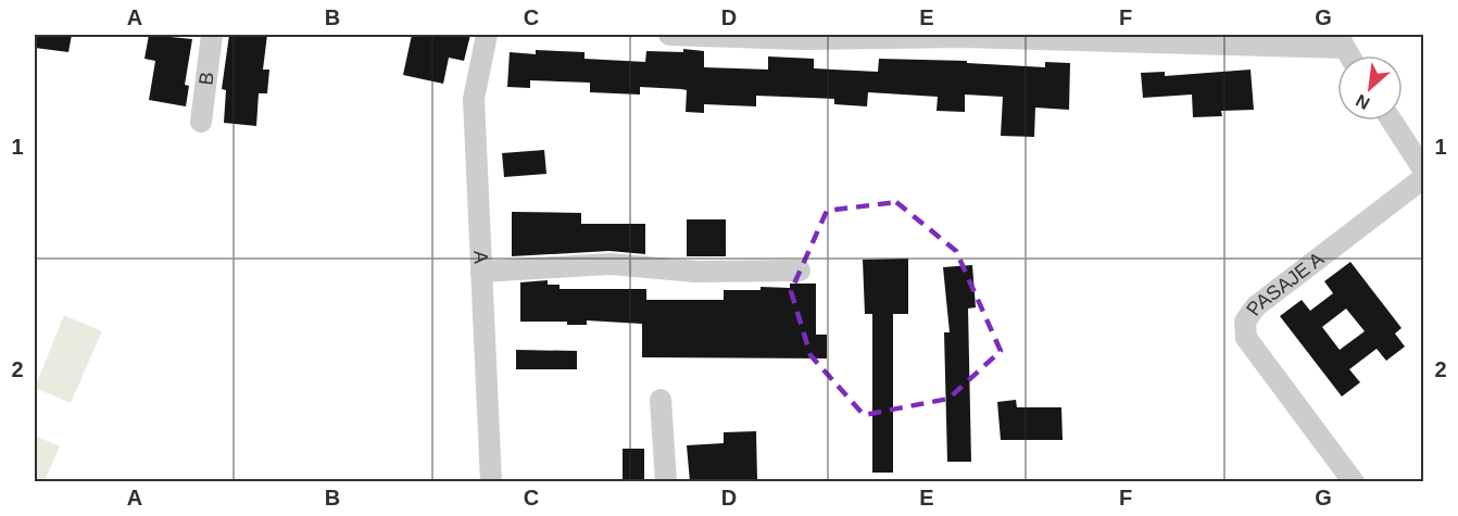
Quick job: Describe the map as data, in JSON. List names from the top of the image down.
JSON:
{
  "streets": {
    "street": ["B", "A", "PASAJE A"]
  },
  "north": "bottom left",
  "grid": {
    "columns": [
      "A",
      "B",
      "C",
      "D",
      "E",
      "F",
      "G"
    ],
    "rows": ["1", "2"]
  }
}
